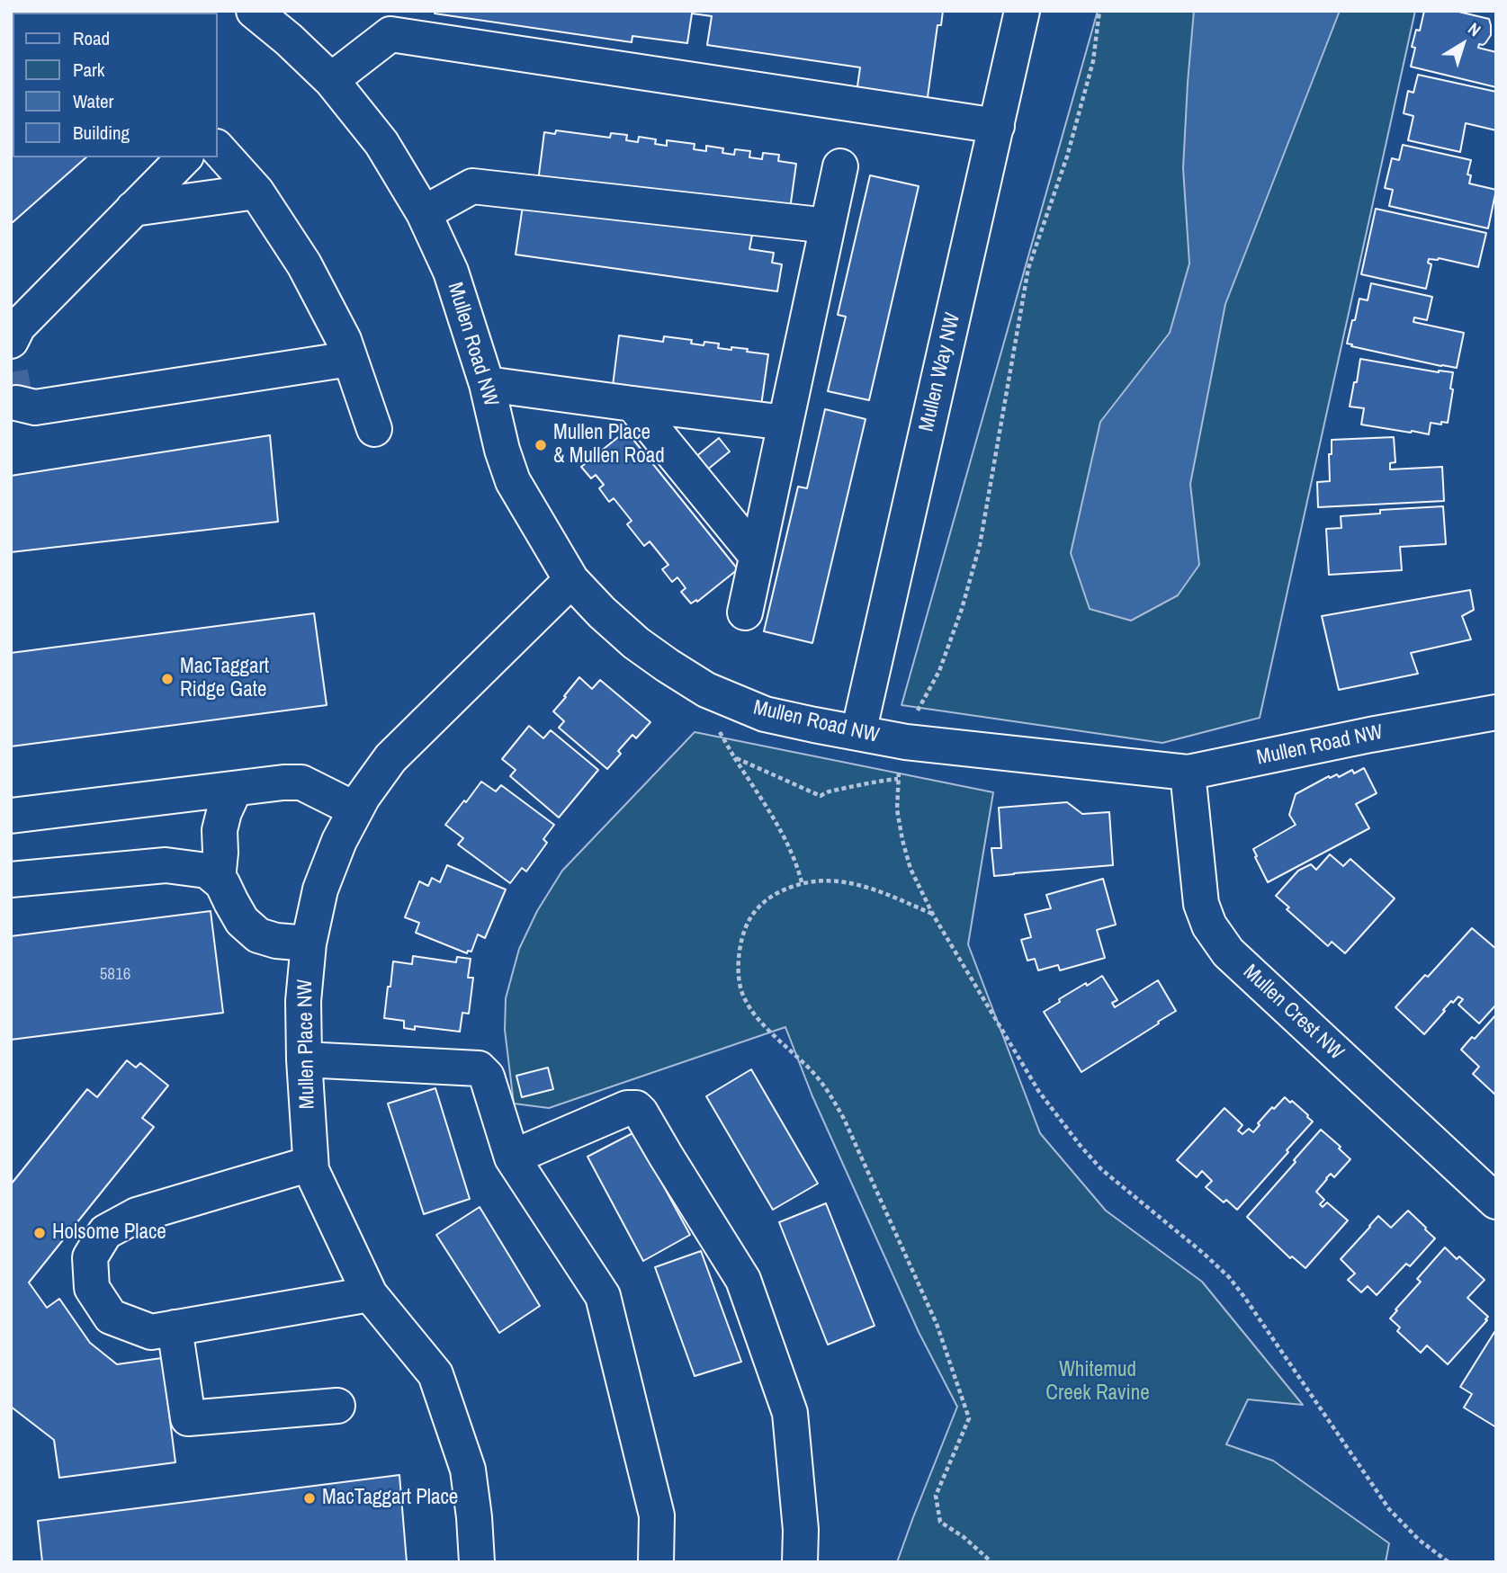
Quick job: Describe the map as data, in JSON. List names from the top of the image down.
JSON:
{
  "streets": {
    "street": [
      "Mullen Road NW",
      "Mullen Way NW",
      "Mullen Crest NW",
      "Mullen Place NW"
    ]
  },
  "crossings": [
    ["Mullen Road NW", "Mullen Way NW"],
    ["Mullen Road NW", "Mullen Crest NW"],
    ["Mullen Road NW", "Mullen Place NW"]
  ],
  "parks": ["Whitemud Creek Ravine"],
  "places": [
    "Mullen Place & Mullen Road",
    "MacTaggart Ridge Gate",
    "Holsome Place",
    "MacTaggart Place"
  ],
  "house_numbers": ["5816"],
  "legend": [
    "Road",
    "Park",
    "Water",
    "Building"
  ],
  "north": "top right"
}
